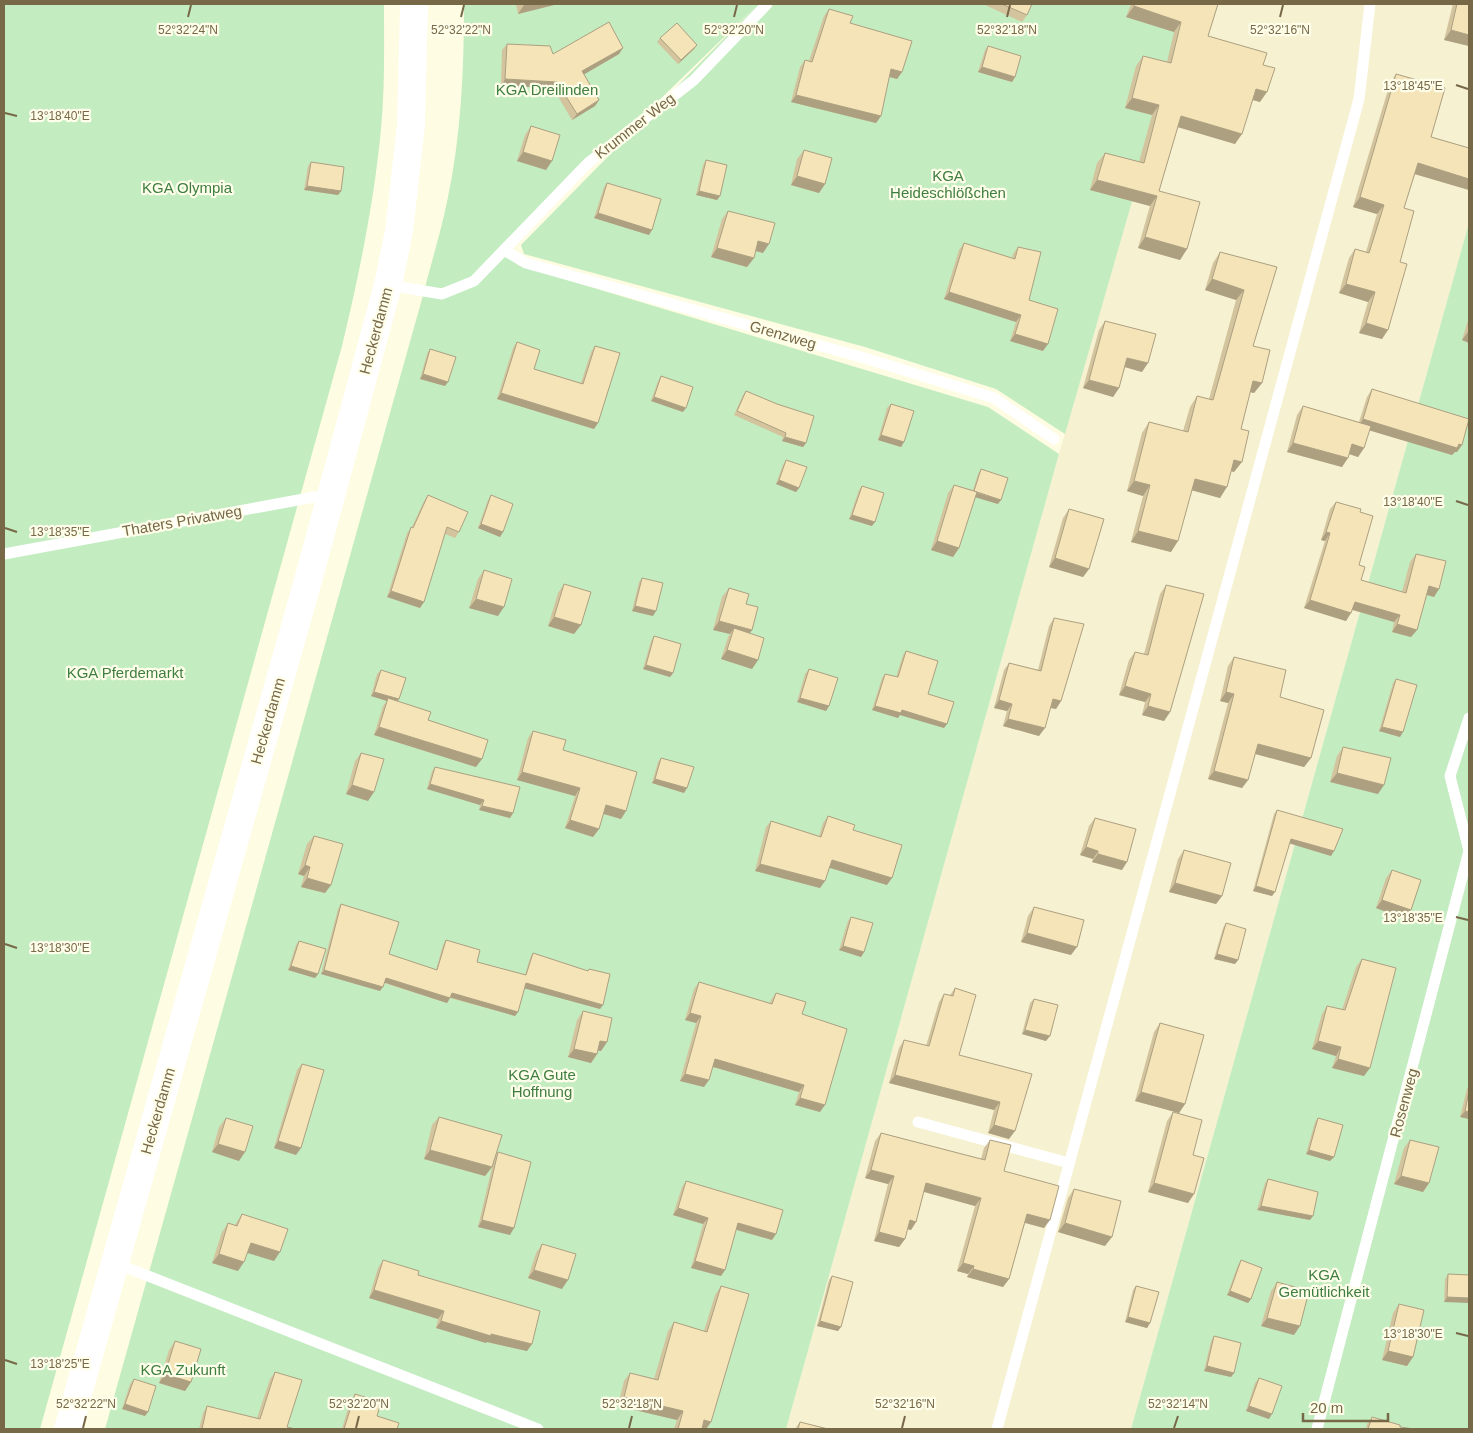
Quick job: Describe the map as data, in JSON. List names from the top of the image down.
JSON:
{
  "streets": {
    "street": ["Heckerdamm"],
    "lane": [
      "Krummer Weg",
      "Grenzweg",
      "Thaters Privatweg",
      "Rosenweg"
    ]
  },
  "crossings": [
    ["Krummer Weg", "Heckerdamm"],
    ["Krummer Weg", "Grenzweg"],
    ["Heckerdamm", "Thaters Privatweg"]
  ],
  "parks": [
    "KGA Dreilinden",
    "KGA Heideschlößchen",
    "KGA Olympia",
    "KGA Pferdemarkt",
    "KGA Gute Hoffnung",
    "KGA Gemütlichkeit",
    "KGA Zukunft"
  ],
  "scale_bar": "20 m",
  "coordinates": [
    "52°32'24\"N",
    "52°32'22\"N",
    "52°32'20\"N",
    "52°32'18\"N",
    "52°32'16\"N",
    "13°18'45\"E",
    "13°18'40\"E",
    "13°18'35\"E",
    "13°18'30\"E",
    "13°18'25\"E",
    "52°32'14\"N"
  ]
}
